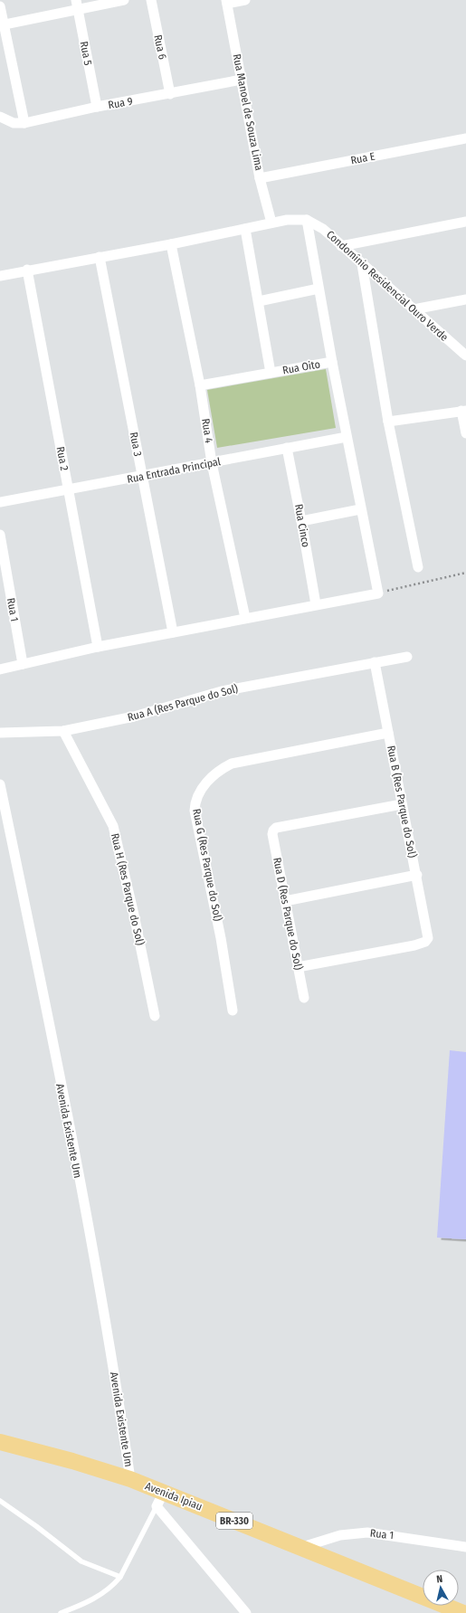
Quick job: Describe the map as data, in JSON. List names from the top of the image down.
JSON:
{
  "streets": {
    "main road": ["Avenida Ipiau", "BR-330"],
    "street": [
      "Rua 6",
      "Rua 5",
      "Rua 9",
      "Rua Manoel de Souza Lima",
      "Rua E",
      "Condomínio Residencial Ouro Verde",
      "Rua Oito",
      "Rua 4",
      "Rua 3",
      "Rua 2",
      "Rua Entrada Principal",
      "Rua Cinco",
      "Rua 1",
      "Rua A (Res Parque do Sol)",
      "Rua B (Res Parque do Sol)",
      "Rua G (Res Parque do Sol)",
      "Rua H (Res Parque do Sol)",
      "Rua D (Res Parque do Sol)",
      "Avenida Existente Um"
    ]
  },
  "crossings": [
    ["Rua 6", "Rua 9"],
    ["Rua 5", "Rua 9"],
    ["Rua 9", "Rua Manoel de Souza Lima"],
    ["Rua Manoel de Souza Lima", "Rua E"],
    ["Rua Oito", "Rua 4"],
    ["Rua 4", "Rua Entrada Principal"],
    ["Rua 3", "Rua Entrada Principal"],
    ["Rua 2", "Rua Entrada Principal"],
    ["Rua Entrada Principal", "Rua Cinco"],
    ["Rua 1", "Avenida Ipiau"],
    ["Rua A (Res Parque do Sol)", "Rua B (Res Parque do Sol)"],
    ["Rua A (Res Parque do Sol)", "Rua H (Res Parque do Sol)"],
    ["Rua B (Res Parque do Sol)", "Rua G (Res Parque do Sol)"],
    ["Rua B (Res Parque do Sol)", "Rua D (Res Parque do Sol)"],
    ["Avenida Existente Um", "Avenida Ipiau"]
  ],
  "north": "top"
}
